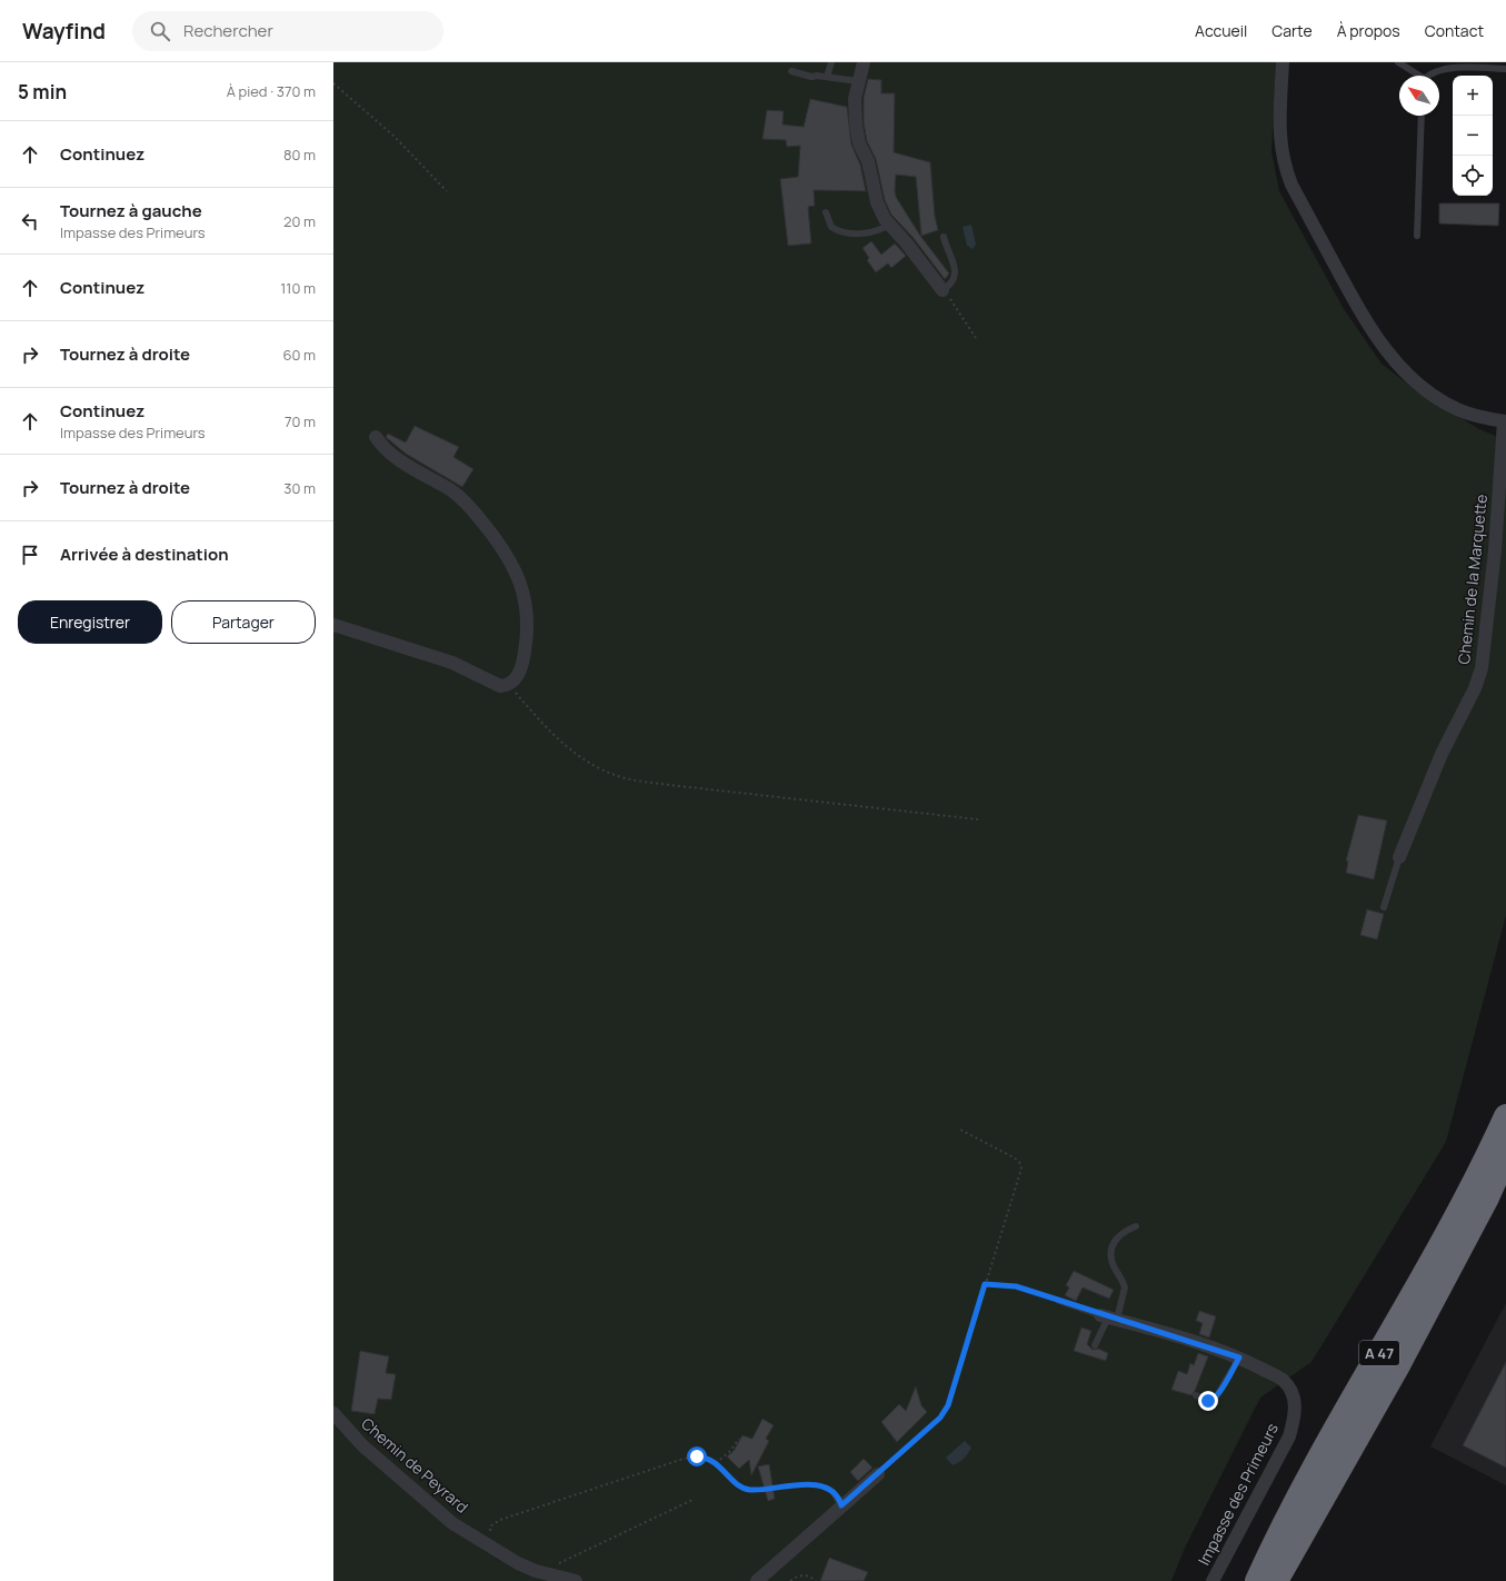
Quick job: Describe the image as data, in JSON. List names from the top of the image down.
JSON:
{
  "streets": {
    "highway": ["A 47"],
    "street": ["Chemin de la Marquette", "Chemin de Peyrard", "Impasse des Primeurs"]
  },
  "north": "top left",
  "page": {
    "header": "Wayfind",
    "search": "Rechercher",
    "nav": [
      "Accueil",
      "Carte",
      "À propos",
      "Contact"
    ],
    "heading": ["5 min", "À pied · 370 m"],
    "map_buttons": ["+", "−"],
    "list": [
      ["Continuez", "80 m"],
      ["Tournez à gauche", "Impasse des Primeurs", "20 m"],
      ["Continuez", "110 m"],
      ["Tournez à droite", "60 m"],
      ["Continuez", "Impasse des Primeurs", "70 m"],
      ["Tournez à droite", "30 m"],
      "Arrivée à destination"
    ],
    "buttons": ["Enregistrer", "Partager"]
  }
}
